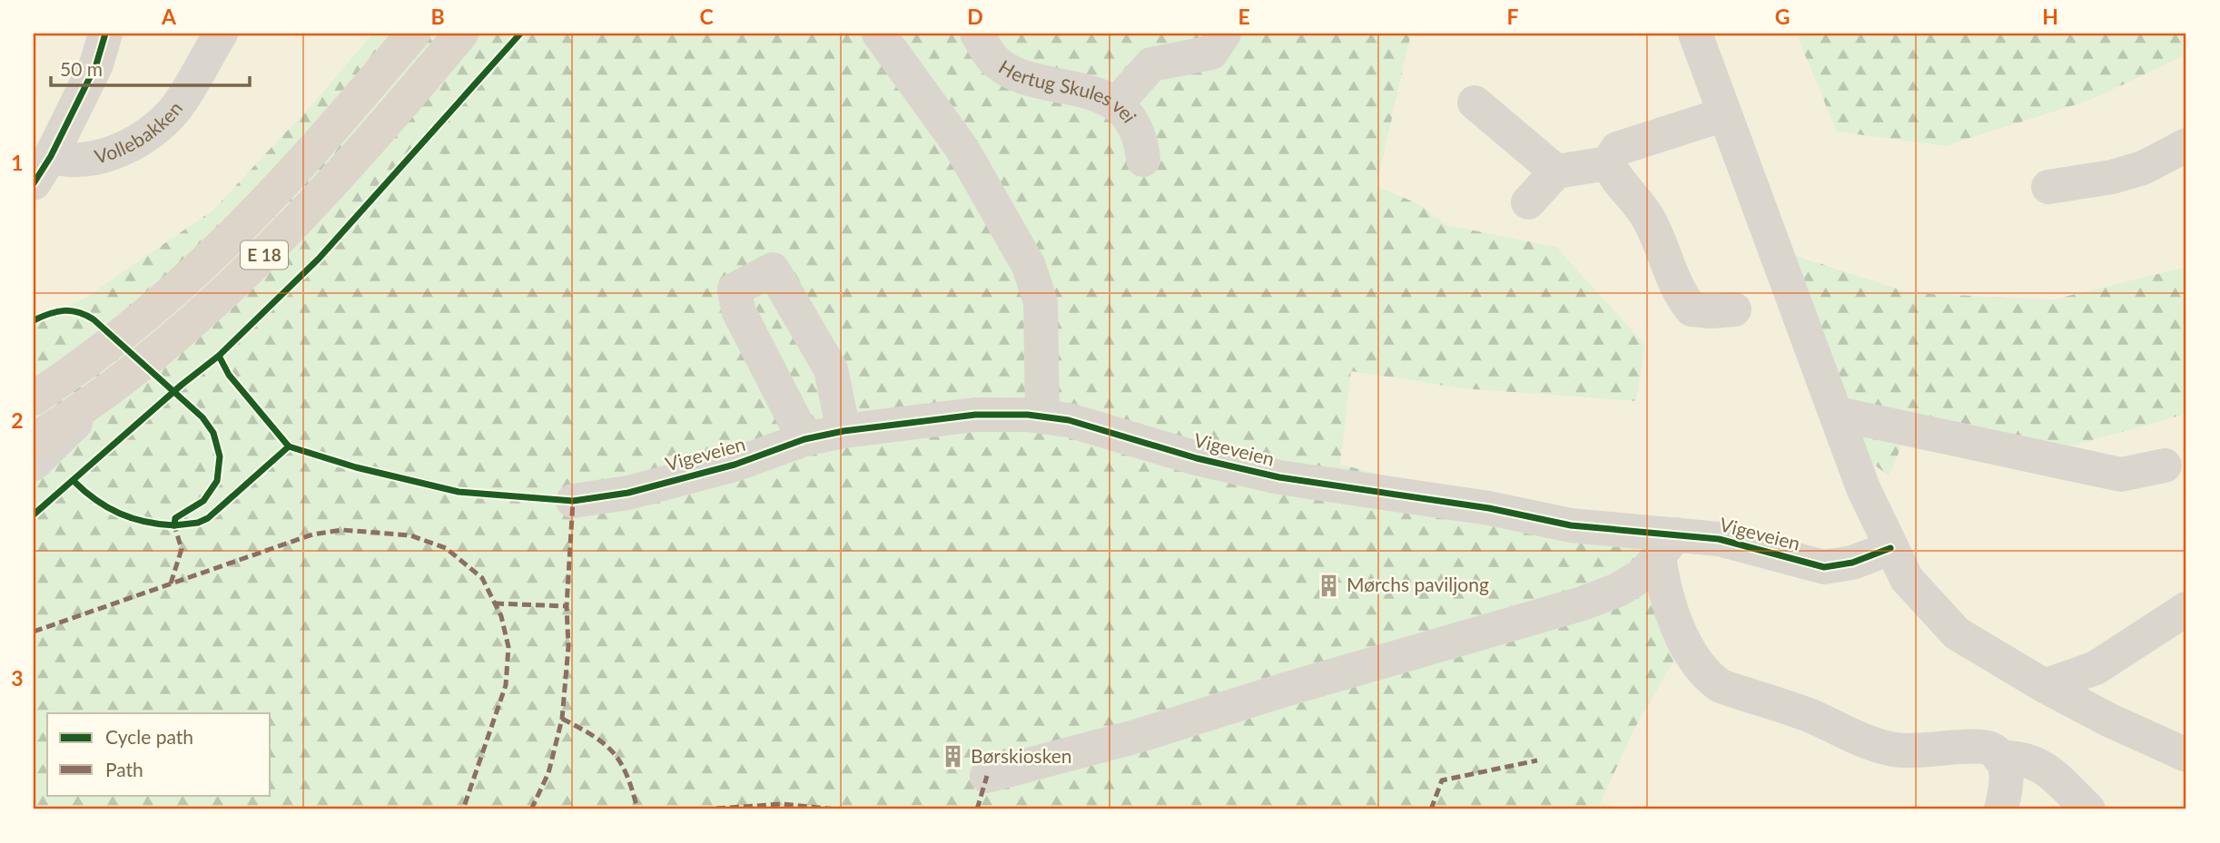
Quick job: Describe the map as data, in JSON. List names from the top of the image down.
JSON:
{
  "streets": {
    "highway": ["E 18"],
    "street": ["Hertug Skules vei", "Vollebakken", "Vigeveien"]
  },
  "places": {
    "building": ["Mørchs paviljong", "Børskiosken"]
  },
  "legend": ["Cycle path", "Path"],
  "scale_bar": "50 m",
  "grid": {
    "columns": [
      "A",
      "B",
      "C",
      "D",
      "E",
      "F",
      "G",
      "H"
    ],
    "rows": ["1", "2", "3"]
  }
}
